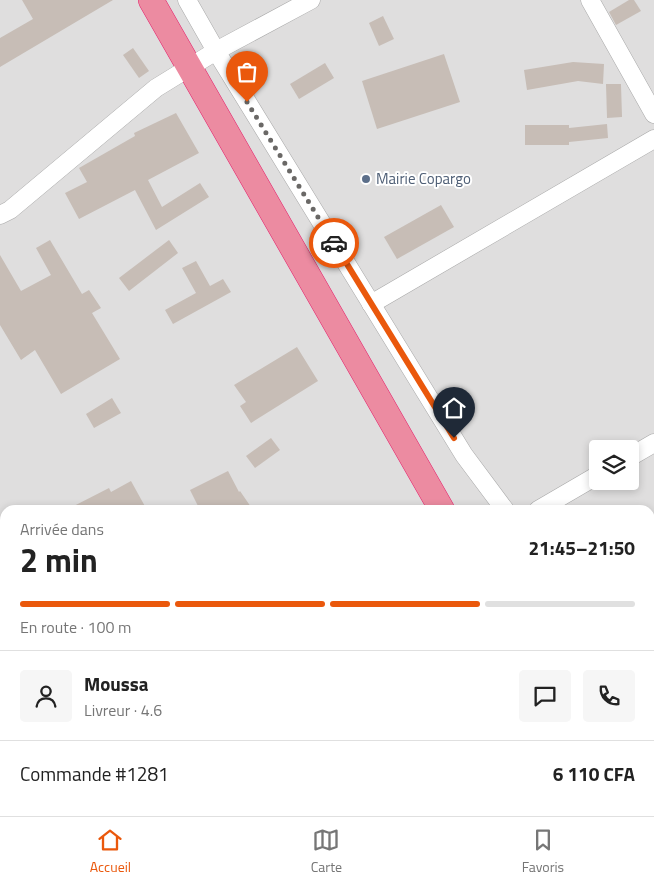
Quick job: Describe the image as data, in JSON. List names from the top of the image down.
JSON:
{
  "places": ["Mairie Copargo"],
  "page": {
    "heading": ["2 min", "Arrivée dans", "21:45–21:50"],
    "panel": [
      "Moussa",
      "Livreur · 4.6",
      "Commande #1281",
      "6 110 CFA"
    ],
    "bar": "En route · 100 m",
    "tabs": ["Accueil", "Carte", "Favoris"]
  }
}
